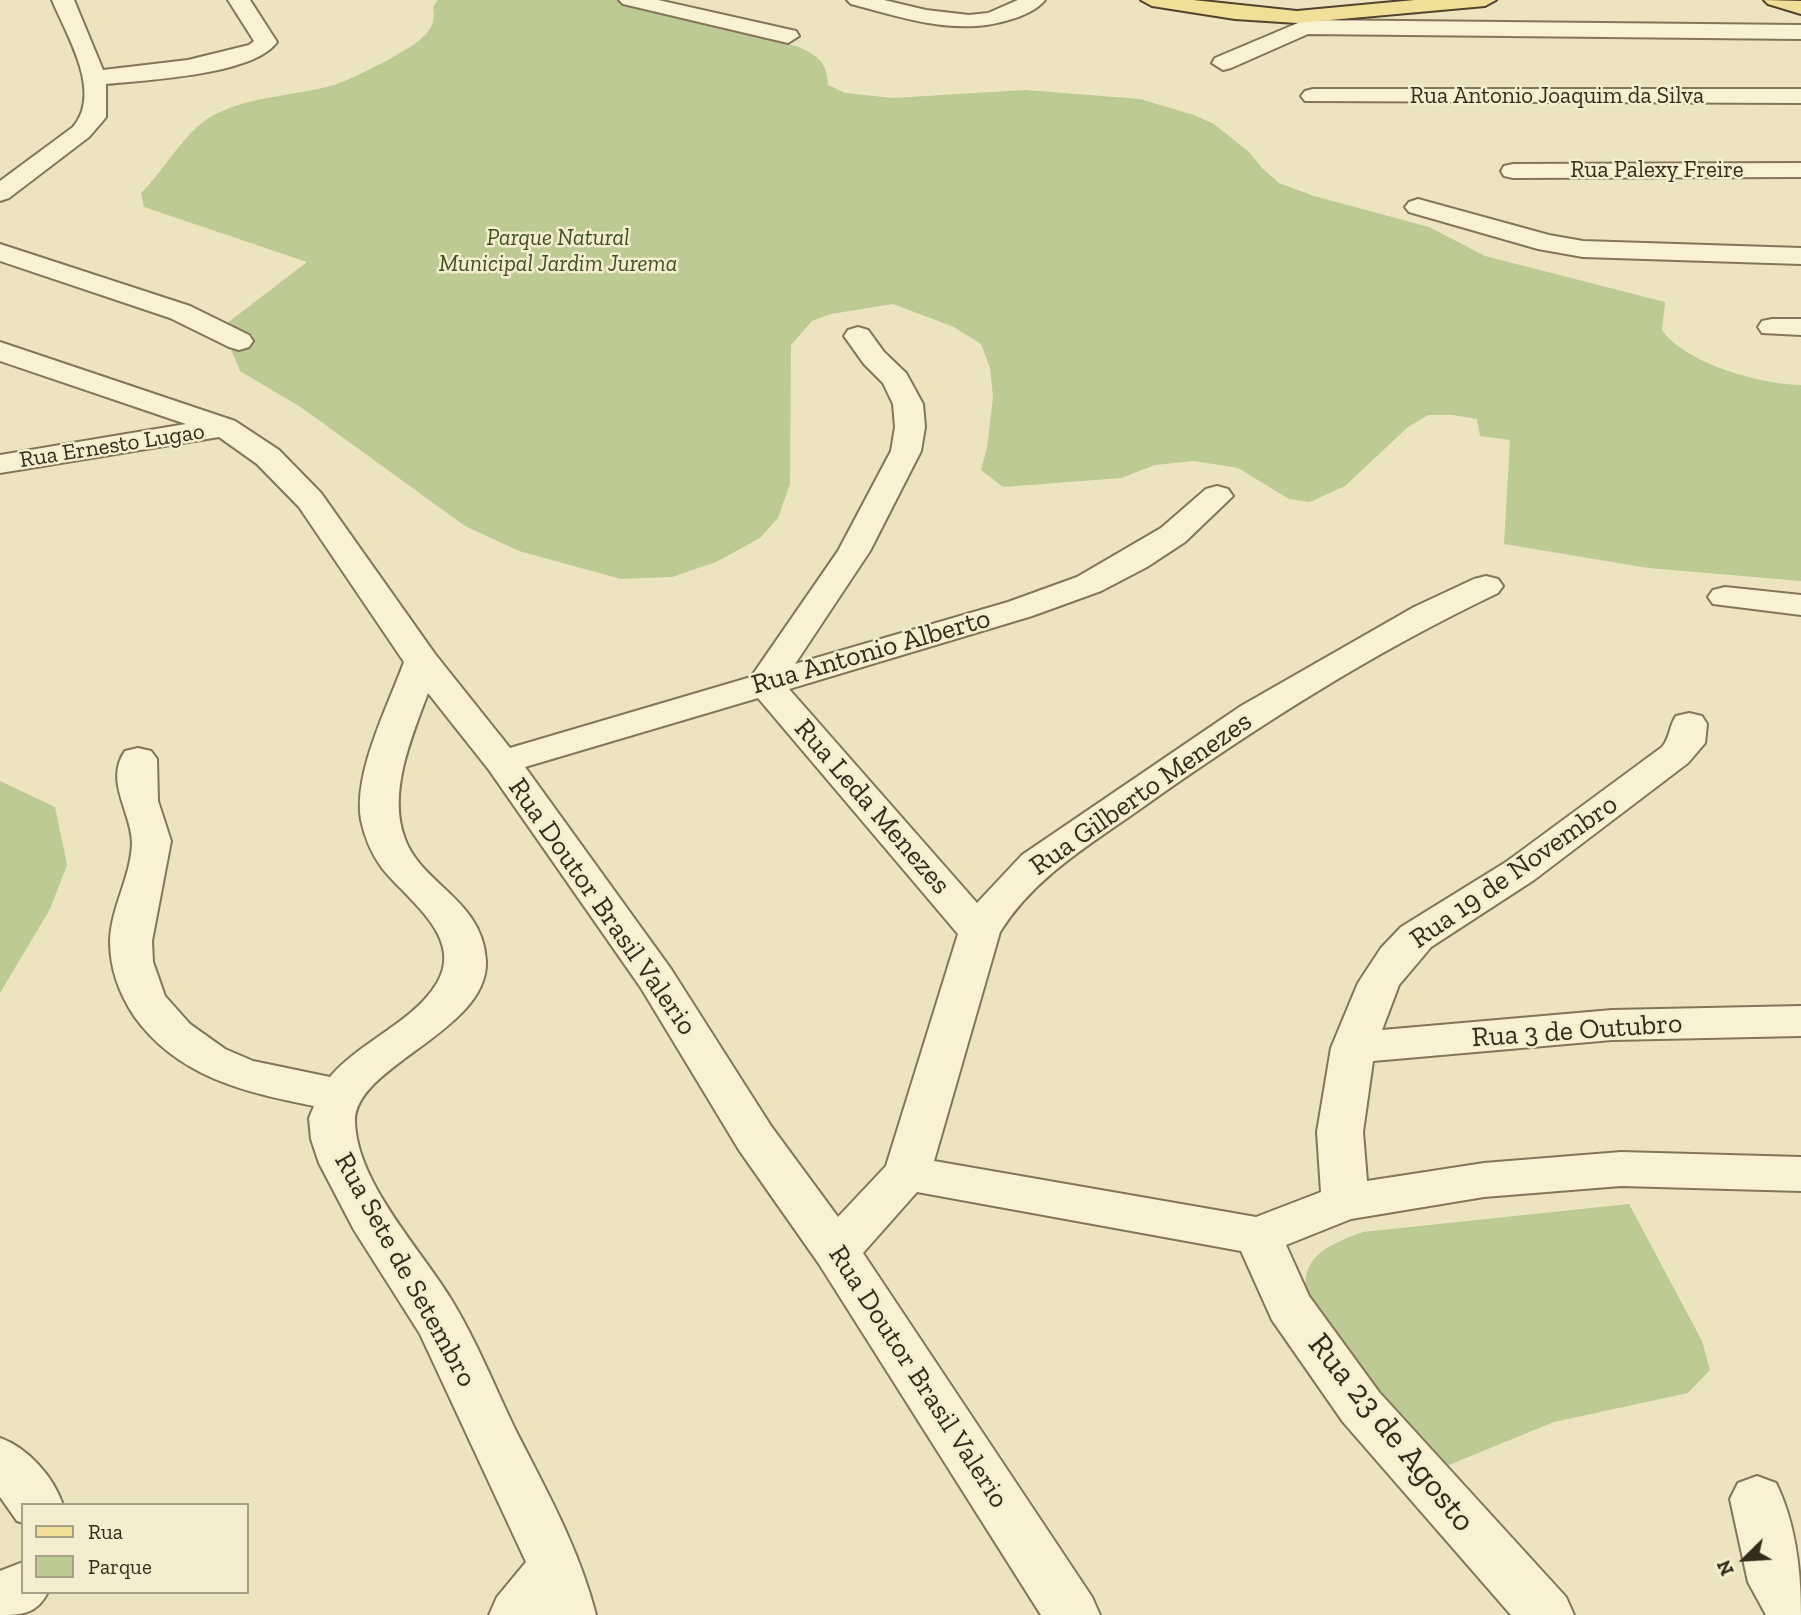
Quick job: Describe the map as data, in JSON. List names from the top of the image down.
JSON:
{
  "streets": {
    "street": [
      "Rua Antonio Joaquim da Silva",
      "Rua Palexy Freire",
      "Rua Ernesto Lugao",
      "Rua Antonio Alberto",
      "Rua Gilberto Menezes",
      "Rua Leda Menezes",
      "Rua 19 de Novembro",
      "Rua Doutor Brasil Valerio",
      "Rua 3 de Outubro",
      "Rua Sete de Setembro",
      "Rua 23 de Agosto"
    ]
  },
  "crossings": [
    ["Rua Ernesto Lugao", "Rua Doutor Brasil Valerio"],
    ["Rua Antonio Alberto", "Rua Leda Menezes"],
    ["Rua Antonio Alberto", "Rua Doutor Brasil Valerio"],
    ["Rua Gilberto Menezes", "Rua Leda Menezes"],
    ["Rua Gilberto Menezes", "Rua Doutor Brasil Valerio"],
    ["Rua 19 de Novembro", "Rua 3 de Outubro"]
  ],
  "parks": ["Parque Natural Municipal Jardim Jurema"],
  "legend": ["Rua", "Parque"],
  "north": "bottom left"
}
